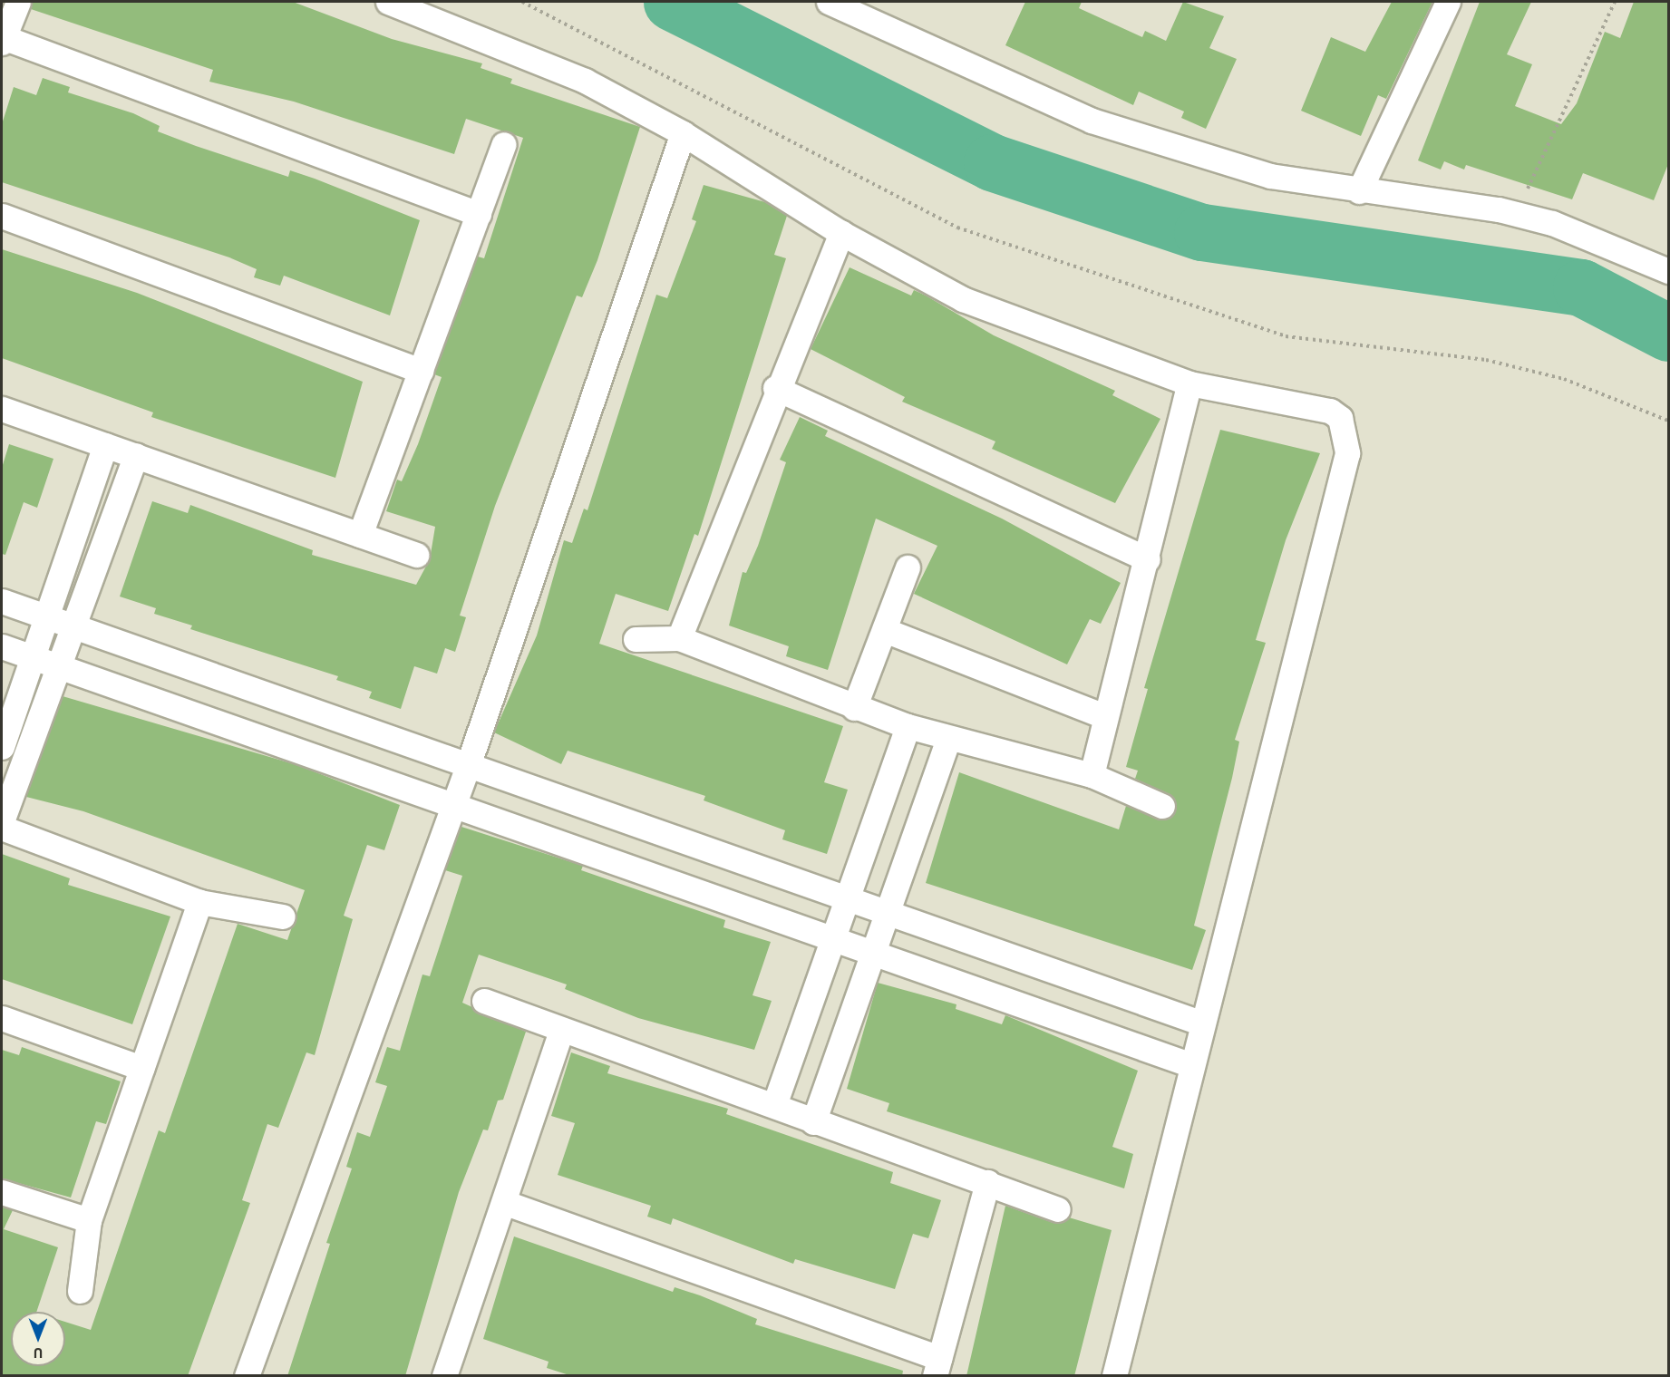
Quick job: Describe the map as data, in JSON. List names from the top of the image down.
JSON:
{
  "north": "bottom"
}
